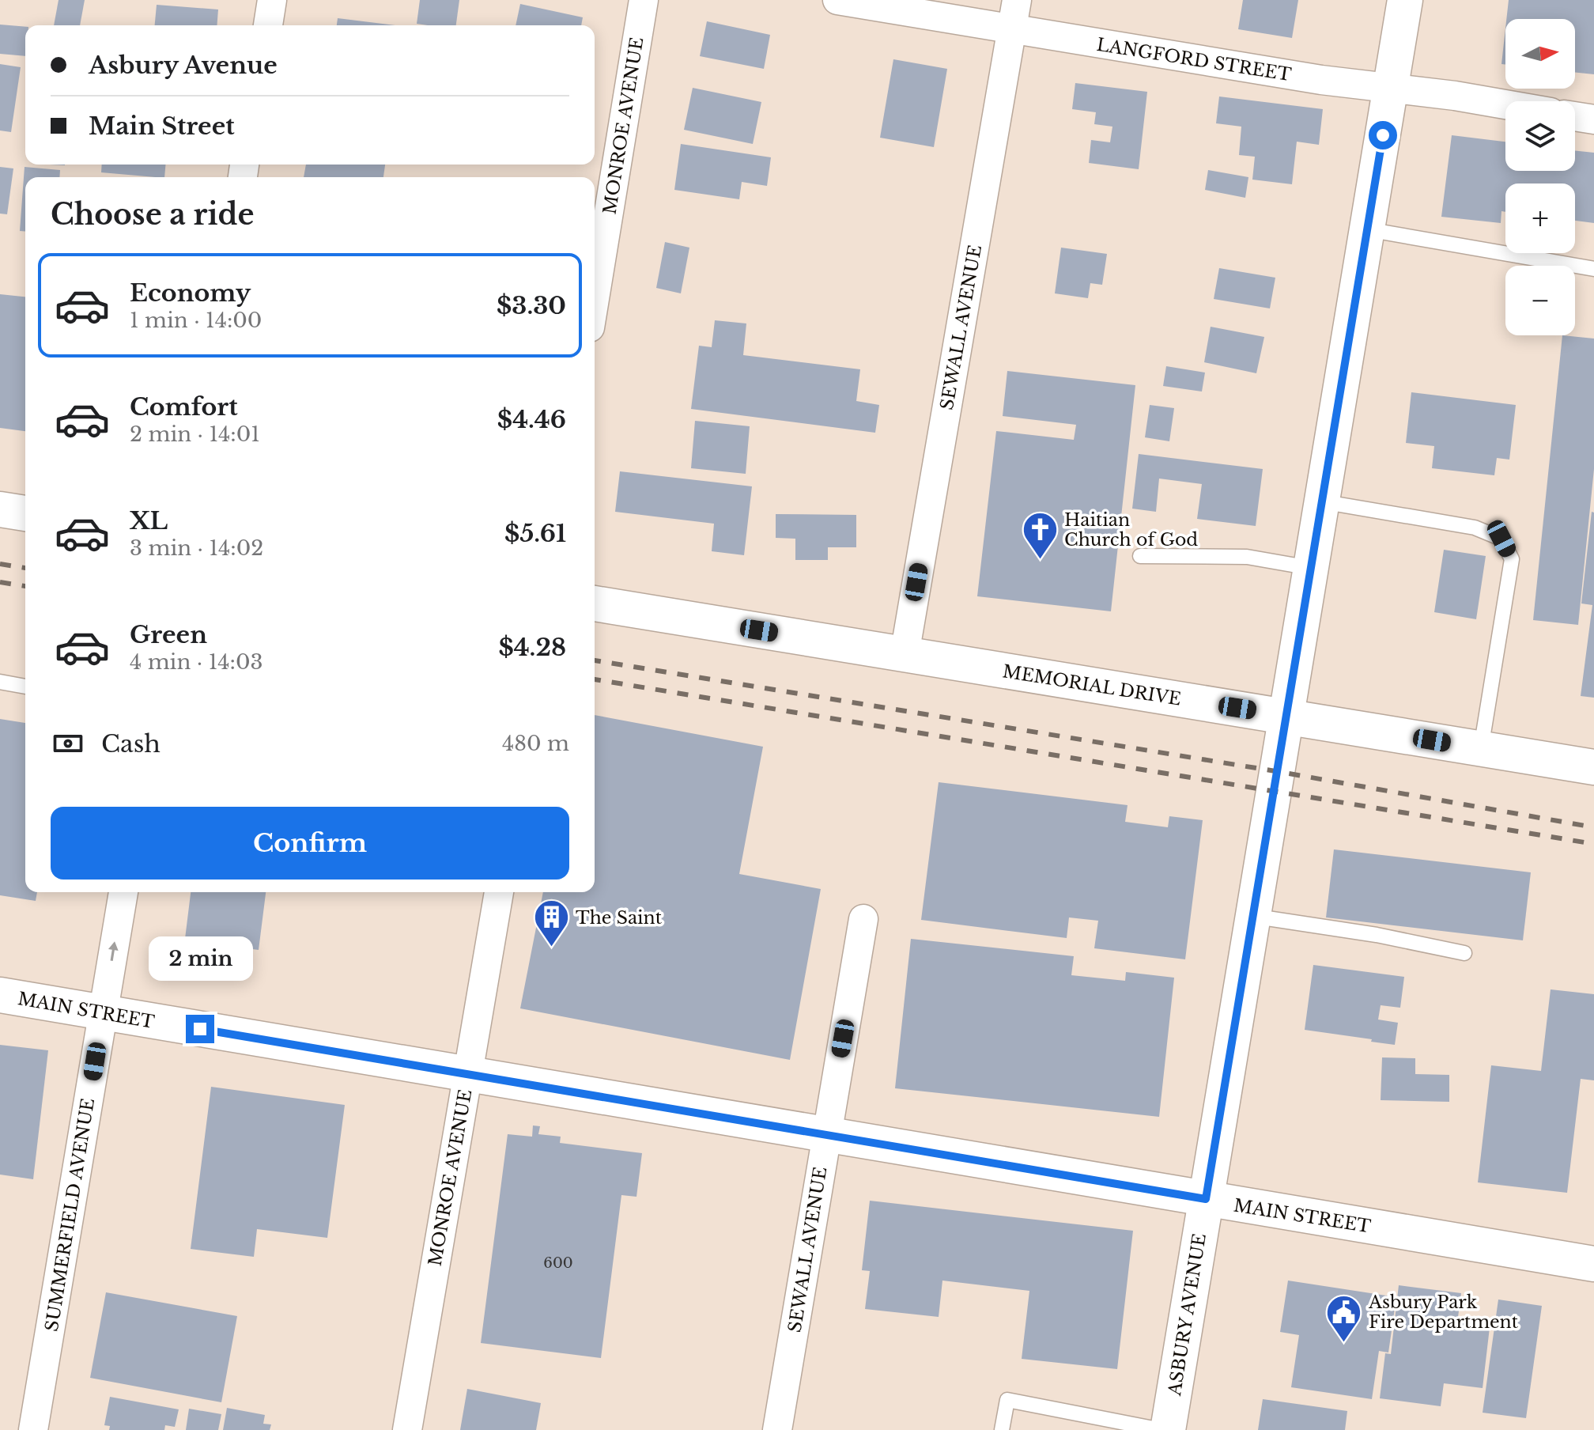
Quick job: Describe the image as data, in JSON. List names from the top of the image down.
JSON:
{
  "streets": {
    "main road": ["MEMORIAL DRIVE", "MAIN STREET", "ASBURY AVENUE"],
    "street": [
      "LANGFORD STREET",
      "MONROE AVENUE",
      "SEWALL AVENUE",
      "SUMMERFIELD AVENUE"
    ]
  },
  "crossings": [
    ["LANGFORD STREET", "SEWALL AVENUE"],
    ["LANGFORD STREET", "ASBURY AVENUE"],
    ["MONROE AVENUE", "MAIN STREET"],
    ["SEWALL AVENUE", "MEMORIAL DRIVE"],
    ["SEWALL AVENUE", "MAIN STREET"],
    ["MEMORIAL DRIVE", "ASBURY AVENUE"],
    ["MAIN STREET", "SUMMERFIELD AVENUE"],
    ["MAIN STREET", "ASBURY AVENUE"]
  ],
  "places": {
    "church": ["Haitian Church of God"],
    "building": ["The Saint"],
    "public building": ["Asbury Park Fire Department"]
  },
  "house_numbers": ["600"],
  "north": "right",
  "page": {
    "map_buttons": ["+", "−"],
    "banner": ["Asbury Avenue", "Main Street"],
    "heading": "Choose a ride",
    "list": [
      {
        "name": "Economy",
        "note": "1 min · 14:00",
        "value": "$3.30"
      },
      {
        "name": "Comfort",
        "note": "2 min · 14:01",
        "value": "$4.46"
      },
      {
        "name": "XL",
        "note": "3 min · 14:02",
        "value": "$5.61"
      },
      {
        "name": "Green",
        "note": "4 min · 14:03",
        "value": "$4.28"
      }
    ],
    "pay": ["Cash", "480 m"],
    "buttons": "Confirm",
    "bubble": "2 min"
  }
}
